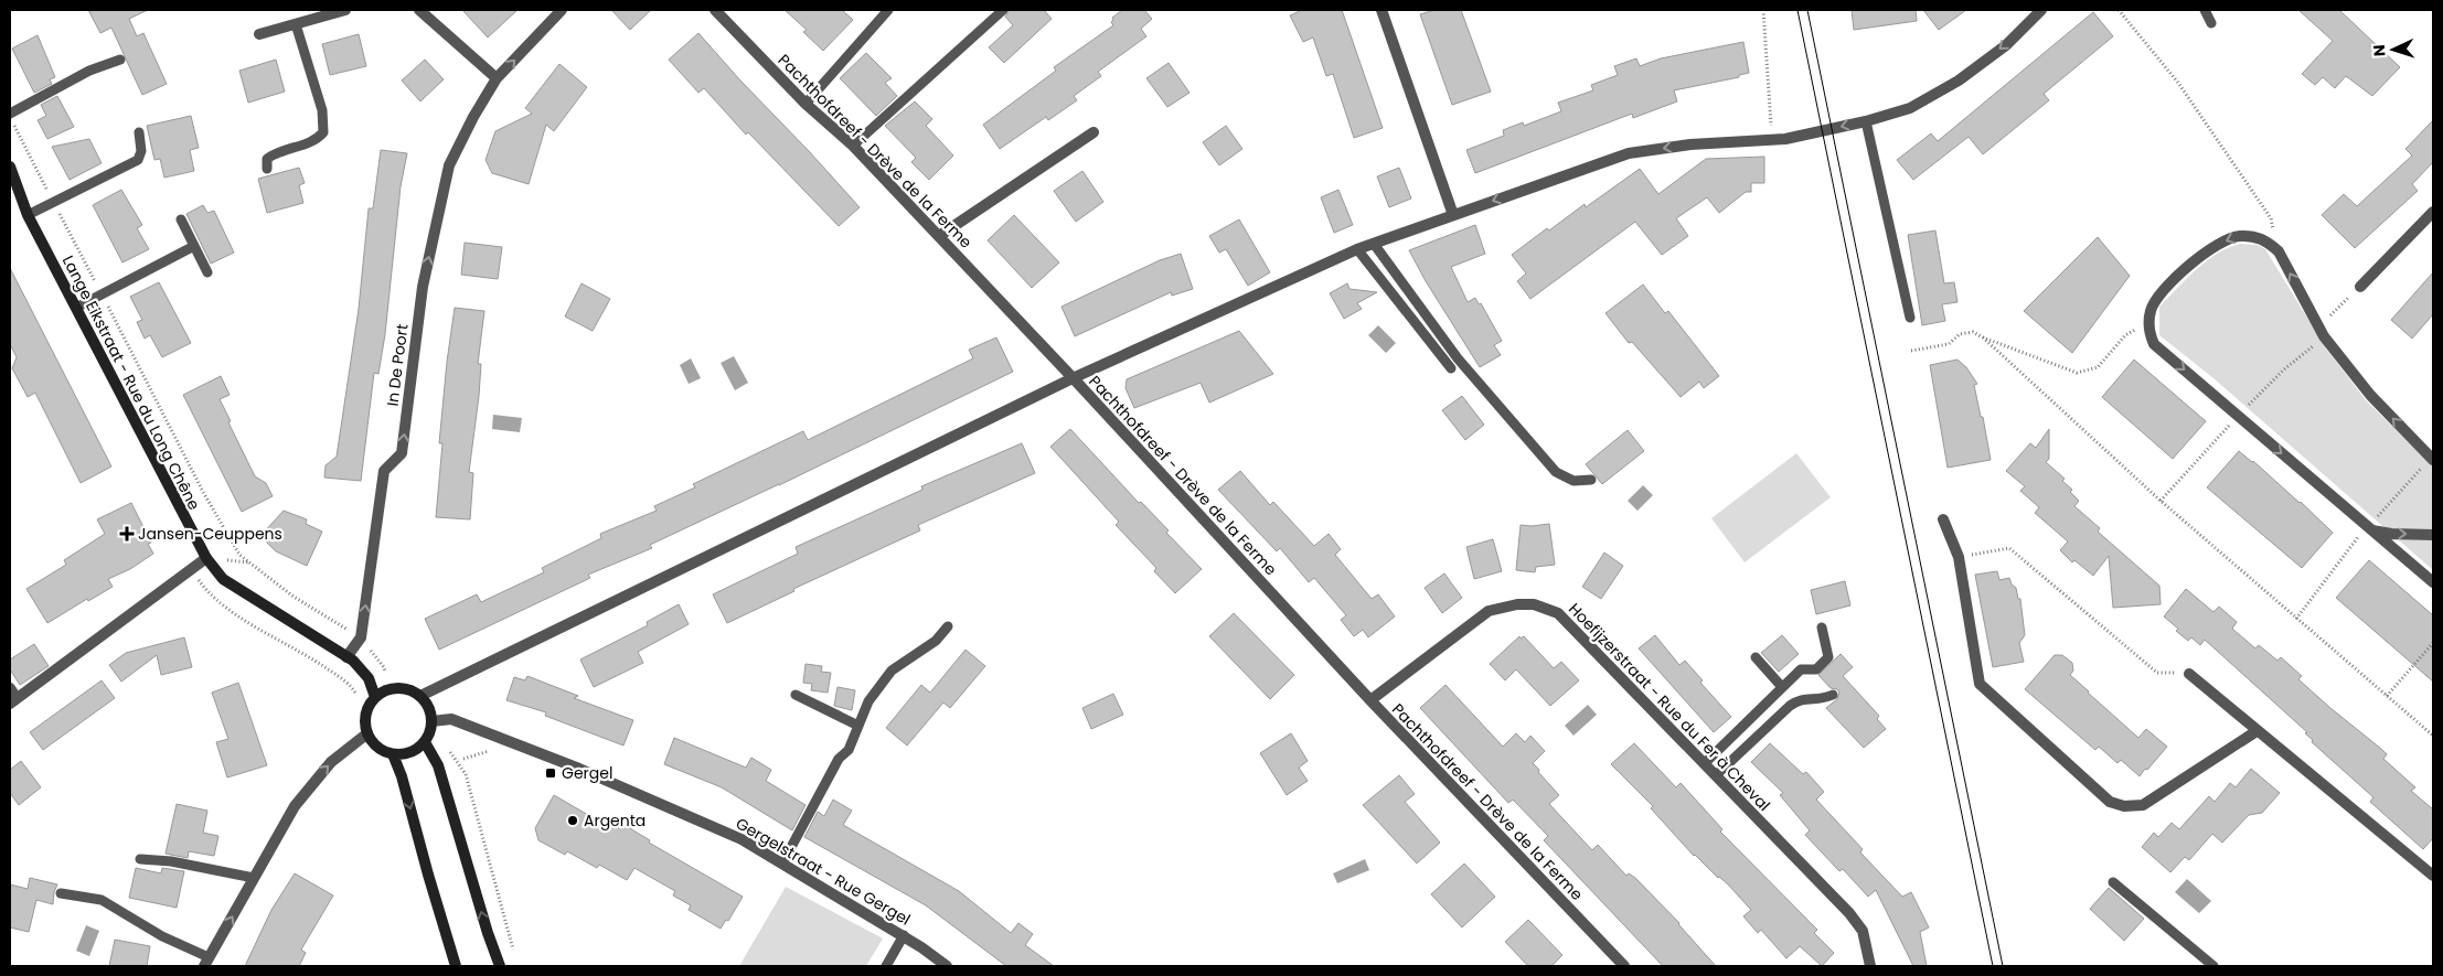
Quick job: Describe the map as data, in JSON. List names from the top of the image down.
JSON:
{
  "streets": {
    "main road": ["Lange Eikstraat - Rue du Long Chêne"],
    "street": [
      "Pachthofdreef - Drève de la Ferme",
      "In De Poort",
      "Hoefijzerstraat - Rue du Fer à Cheval",
      "Gergelstraat - Rue Gergel"
    ]
  },
  "crossings": [
    ["Pachthofdreef - Drève de la Ferme", "Hoefijzerstraat - Rue du Fer à Cheval"],
    ["In De Poort", "Lange Eikstraat - Rue du Long Chêne"],
    ["Lange Eikstraat - Rue du Long Chêne", "Gergelstraat - Rue Gergel"]
  ],
  "one_way": ["In De Poort"],
  "places": {
    "health": ["Jansen-Ceuppens"],
    "transit": ["Gergel"],
    "other": ["Argenta"]
  },
  "north": "left"
}
